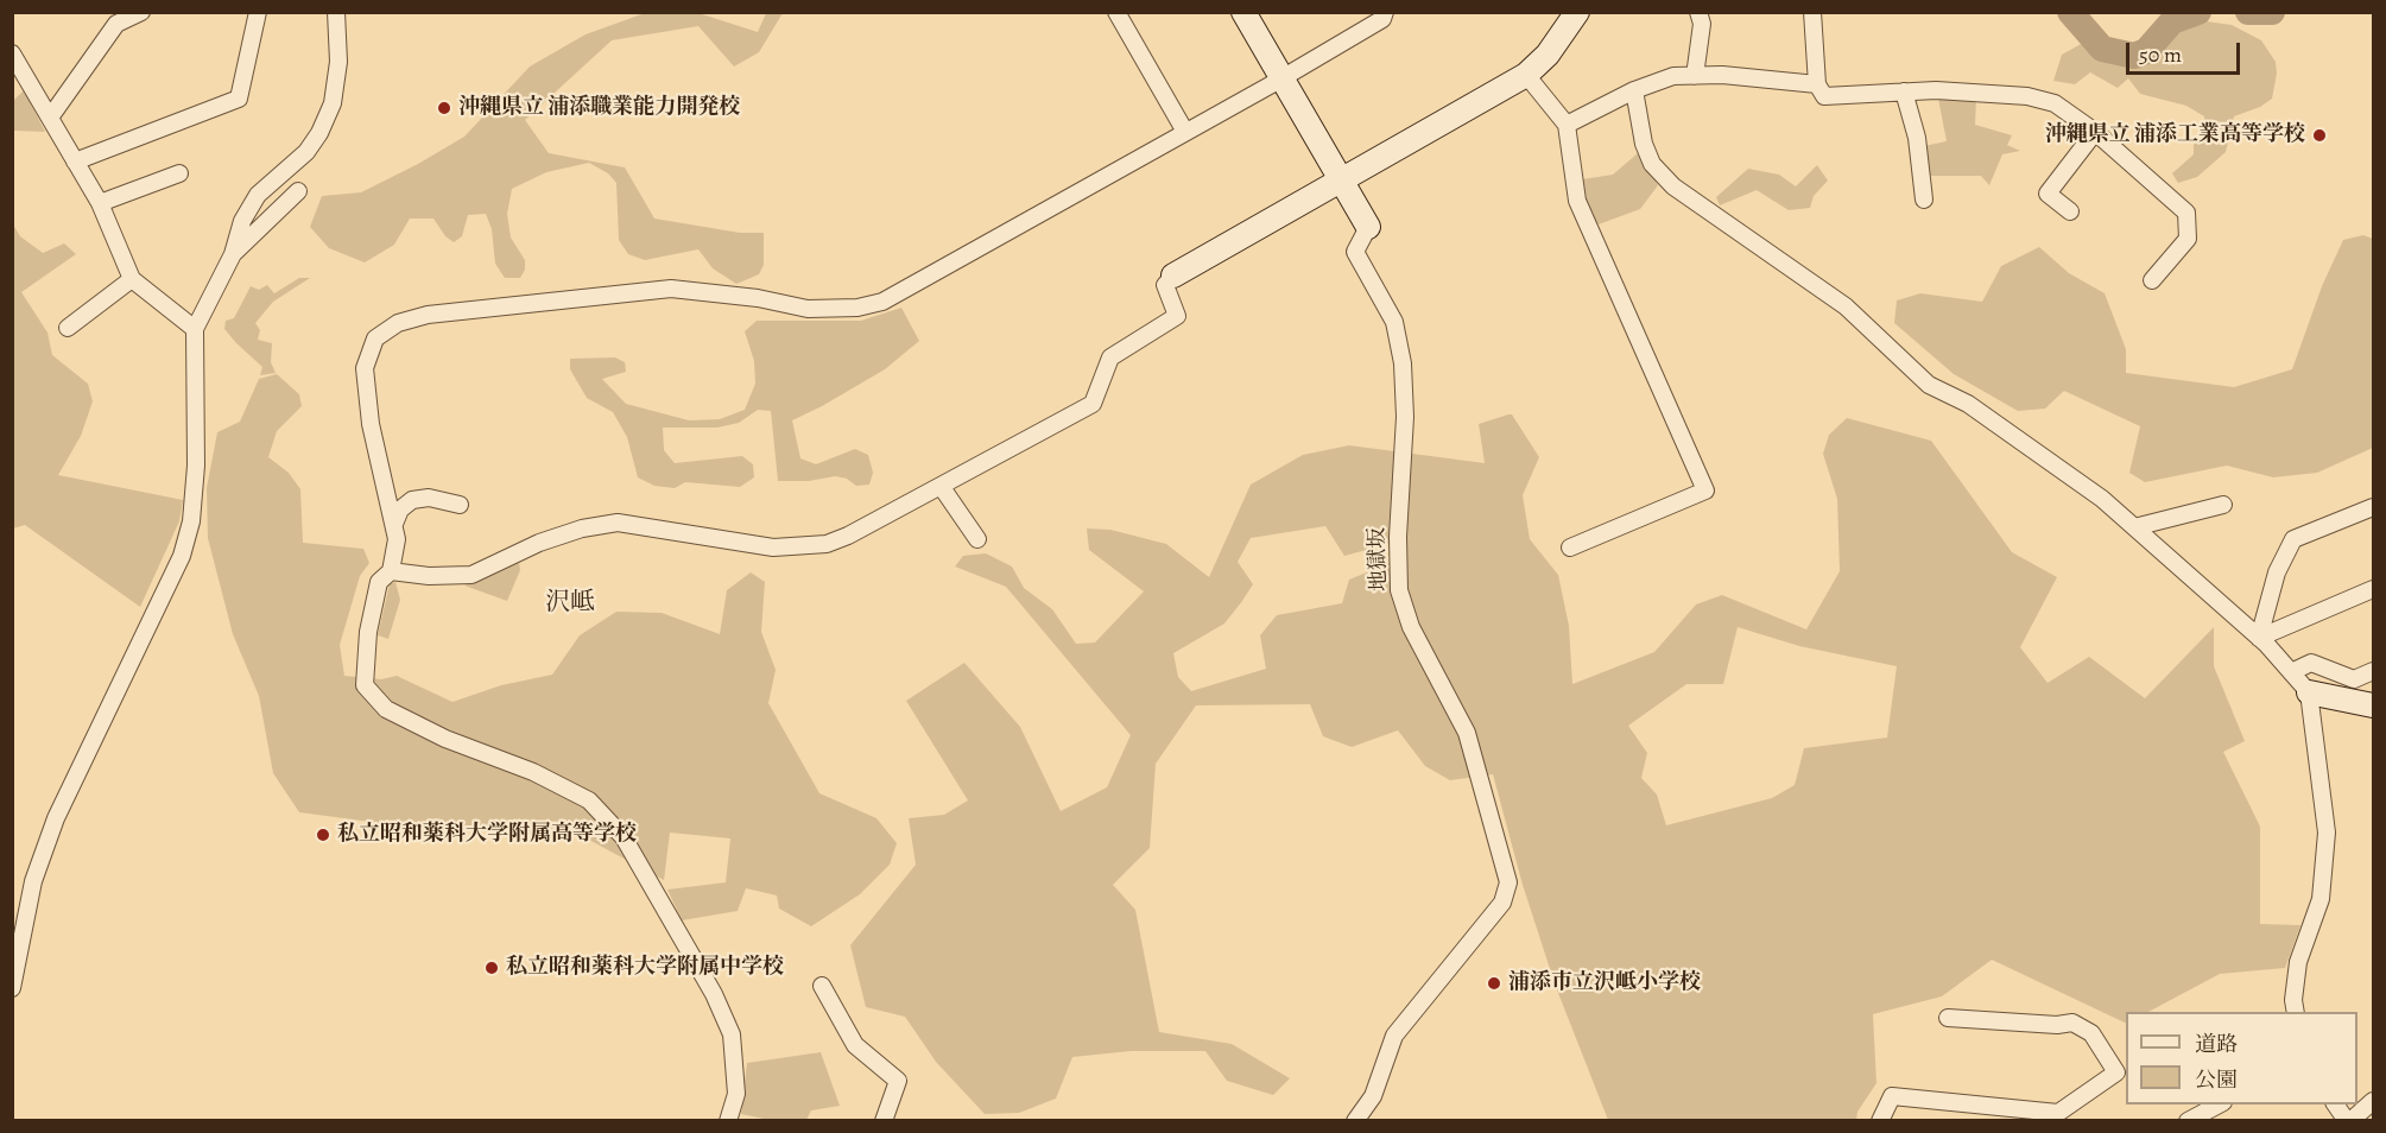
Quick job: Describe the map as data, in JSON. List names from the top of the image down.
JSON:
{
  "streets": {
    "street": ["地獄坂"]
  },
  "districts": ["沢岻"],
  "places": [
    "沖縄県立 浦添職業能力開発校",
    "沖縄県立 浦添工業高等学校",
    "私立昭和薬科大学附属高等学校",
    "私立昭和薬科大学附属中学校",
    "浦添市立沢岻小学校"
  ],
  "legend": ["道路", "公園"],
  "scale_bar": "50 m"
}
